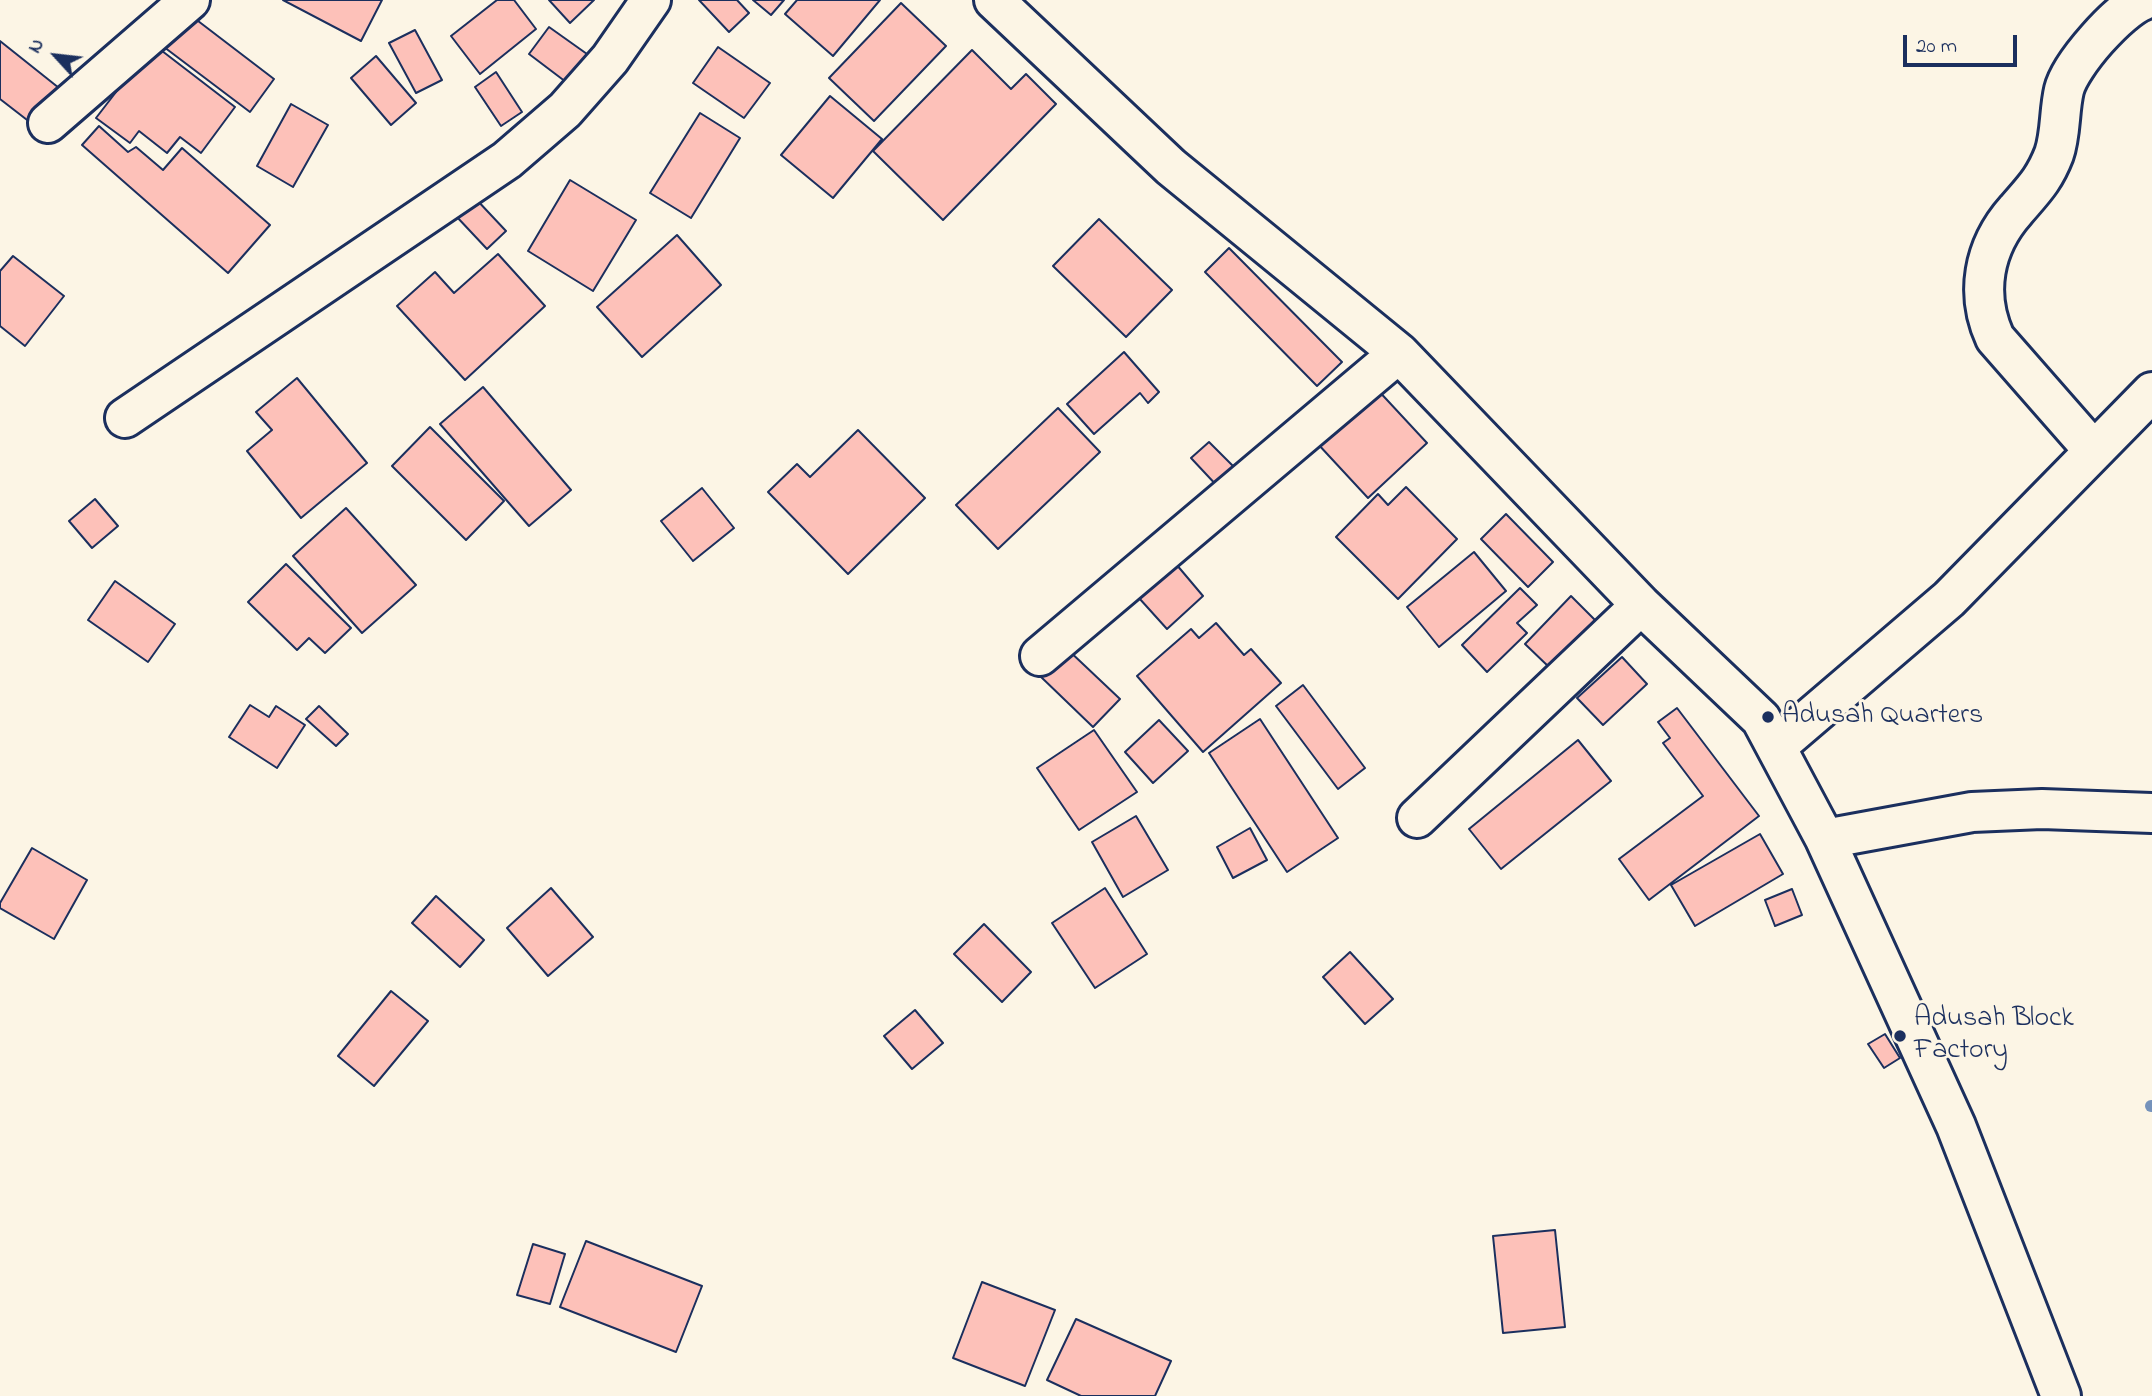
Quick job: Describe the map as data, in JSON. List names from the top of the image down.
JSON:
{
  "places": ["Adusah Quarters", "Adusah Block Factory"],
  "scale_bar": "20 m",
  "north": "top left"
}
